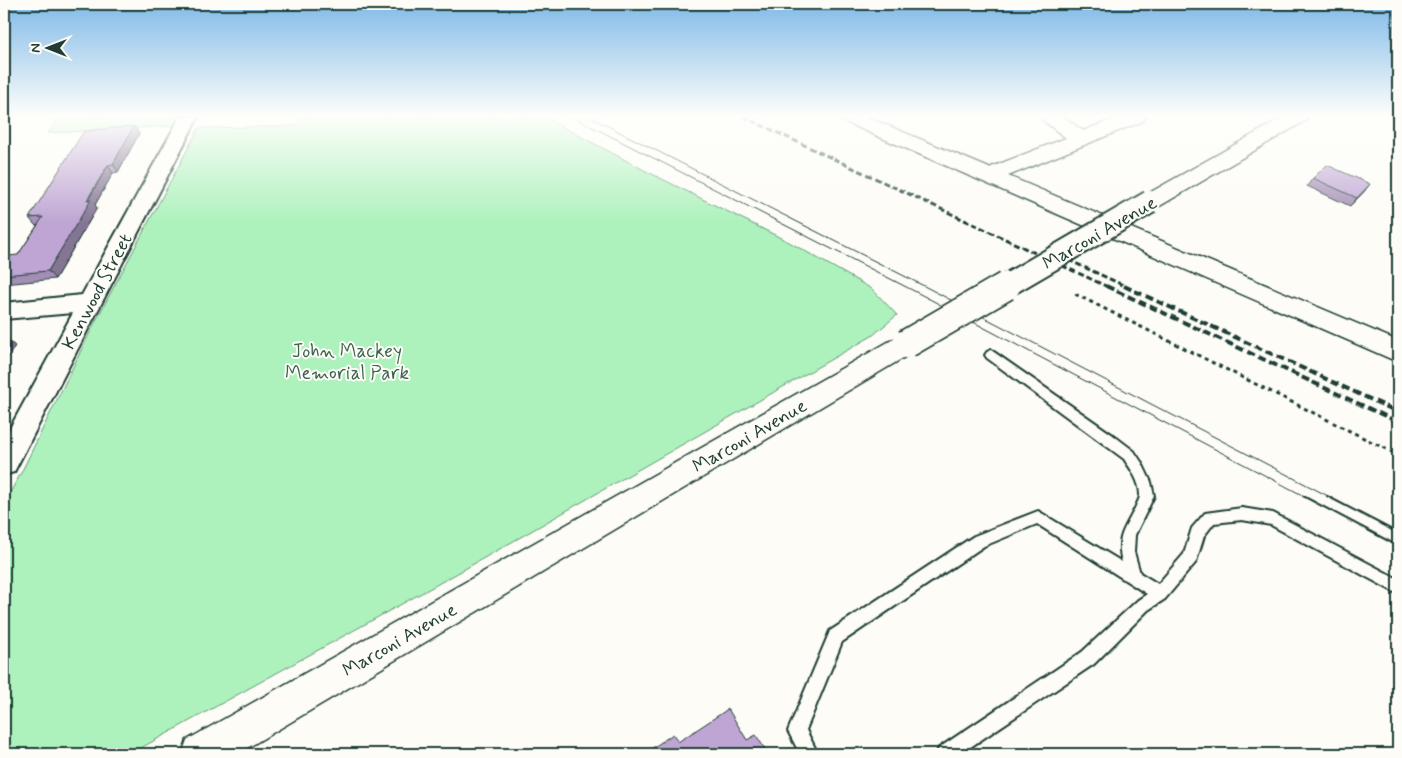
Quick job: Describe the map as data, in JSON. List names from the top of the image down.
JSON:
{
  "streets": {
    "main road": ["Marconi Avenue"],
    "street": ["Kenwood Street"]
  },
  "parks": ["John Mackey Memorial Park"],
  "north": "left"
}
